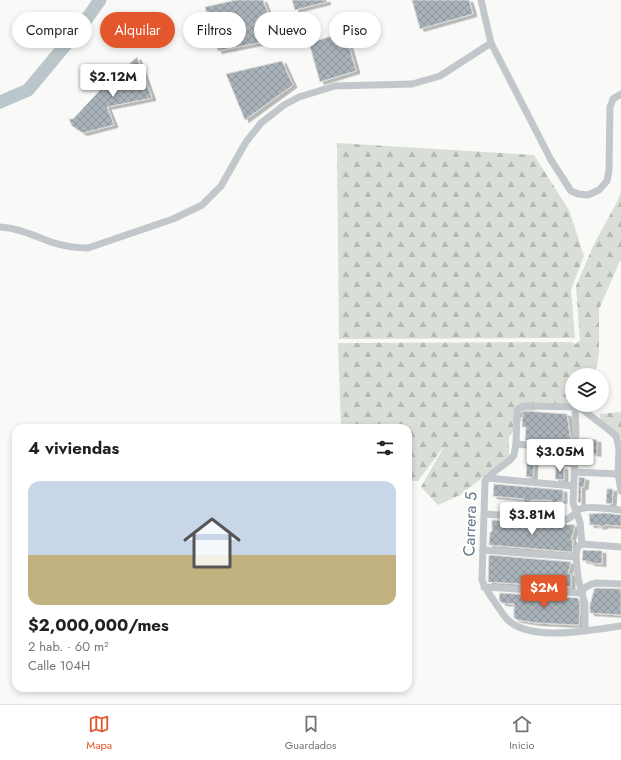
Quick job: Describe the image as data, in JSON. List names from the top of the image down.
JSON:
{
  "streets": {
    "street": ["Carrera 5"]
  },
  "page": {
    "chip": [
      "Comprar",
      "Alquilar",
      "Filtros",
      "Nuevo",
      "Piso"
    ],
    "price": [
      "$2.12M",
      "$3.05M",
      "$3.81M",
      "$2M"
    ],
    "heading": "4 viviendas",
    "list": [
      {
        "name": "$2,000,000/mes",
        "note": "2 hab. · 60 m² · Calle 104H"
      }
    ],
    "tabs": ["Mapa", "Guardados", "Inicio"]
  }
}
